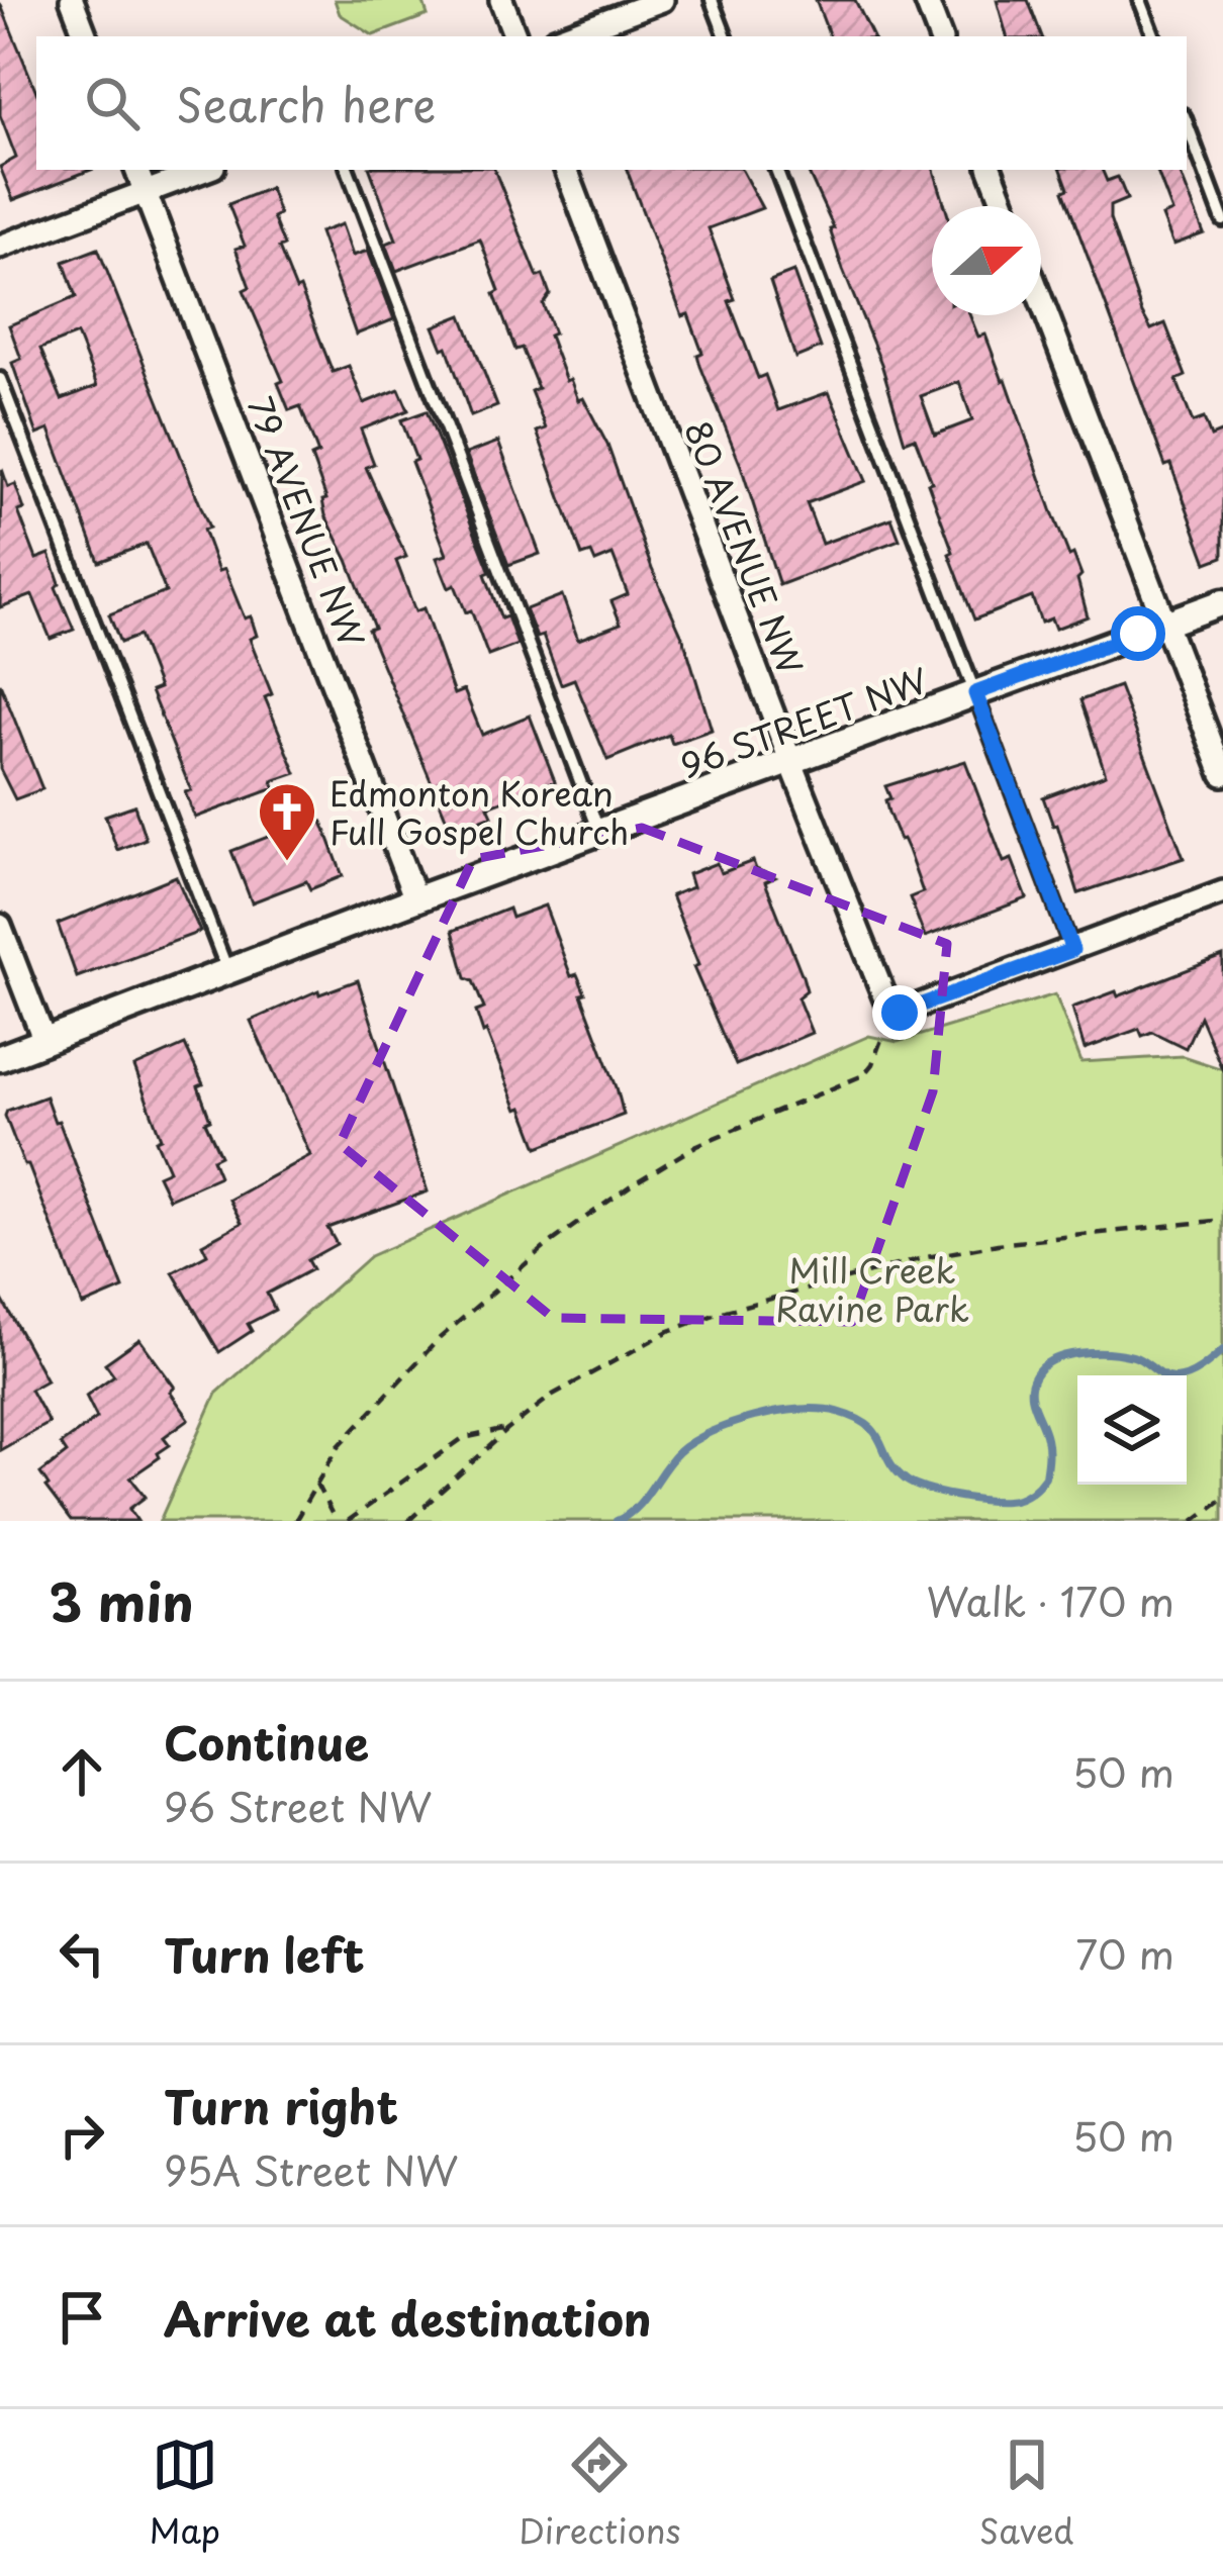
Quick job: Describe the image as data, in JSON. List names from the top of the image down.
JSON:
{
  "streets": {
    "street": ["79 AVENUE NW", "80 AVENUE NW", "96 STREET NW"]
  },
  "crossings": [
    ["79 AVENUE NW", "96 STREET NW"],
    ["80 AVENUE NW", "96 STREET NW"]
  ],
  "parks": ["Mill Creek Ravine Park"],
  "places": {
    "church": ["Edmonton Korean Full Gospel Church"]
  },
  "north": "right",
  "page": {
    "search": "Search here",
    "heading": ["3 min", "Walk · 170 m"],
    "list": [
      ["Continue", "96 Street NW", "50 m"],
      ["Turn left", "70 m"],
      ["Turn right", "95A Street NW", "50 m"],
      "Arrive at destination"
    ],
    "nav": ["Map", "Directions", "Saved"]
  }
}
